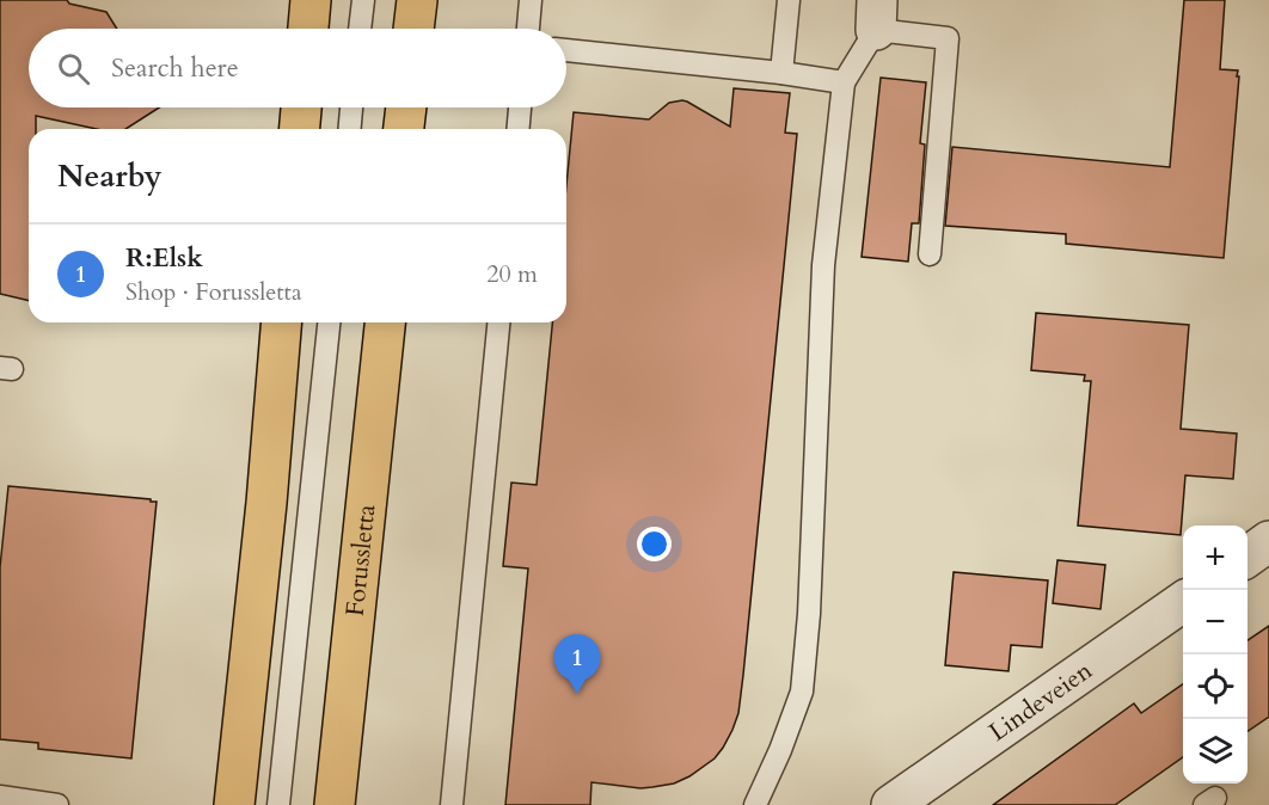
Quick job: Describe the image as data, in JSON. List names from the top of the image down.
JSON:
{
  "streets": {
    "main road": ["Forussletta"],
    "street": ["Lindeveien"]
  },
  "page": {
    "search": "Search here",
    "heading": "Nearby",
    "list": [
      {
        "mark": "1",
        "name": "R:Elsk",
        "note": "Shop · Forussletta",
        "value": "20 m"
      }
    ],
    "map_buttons": ["+", "−"],
    "pins": "1"
  }
}
